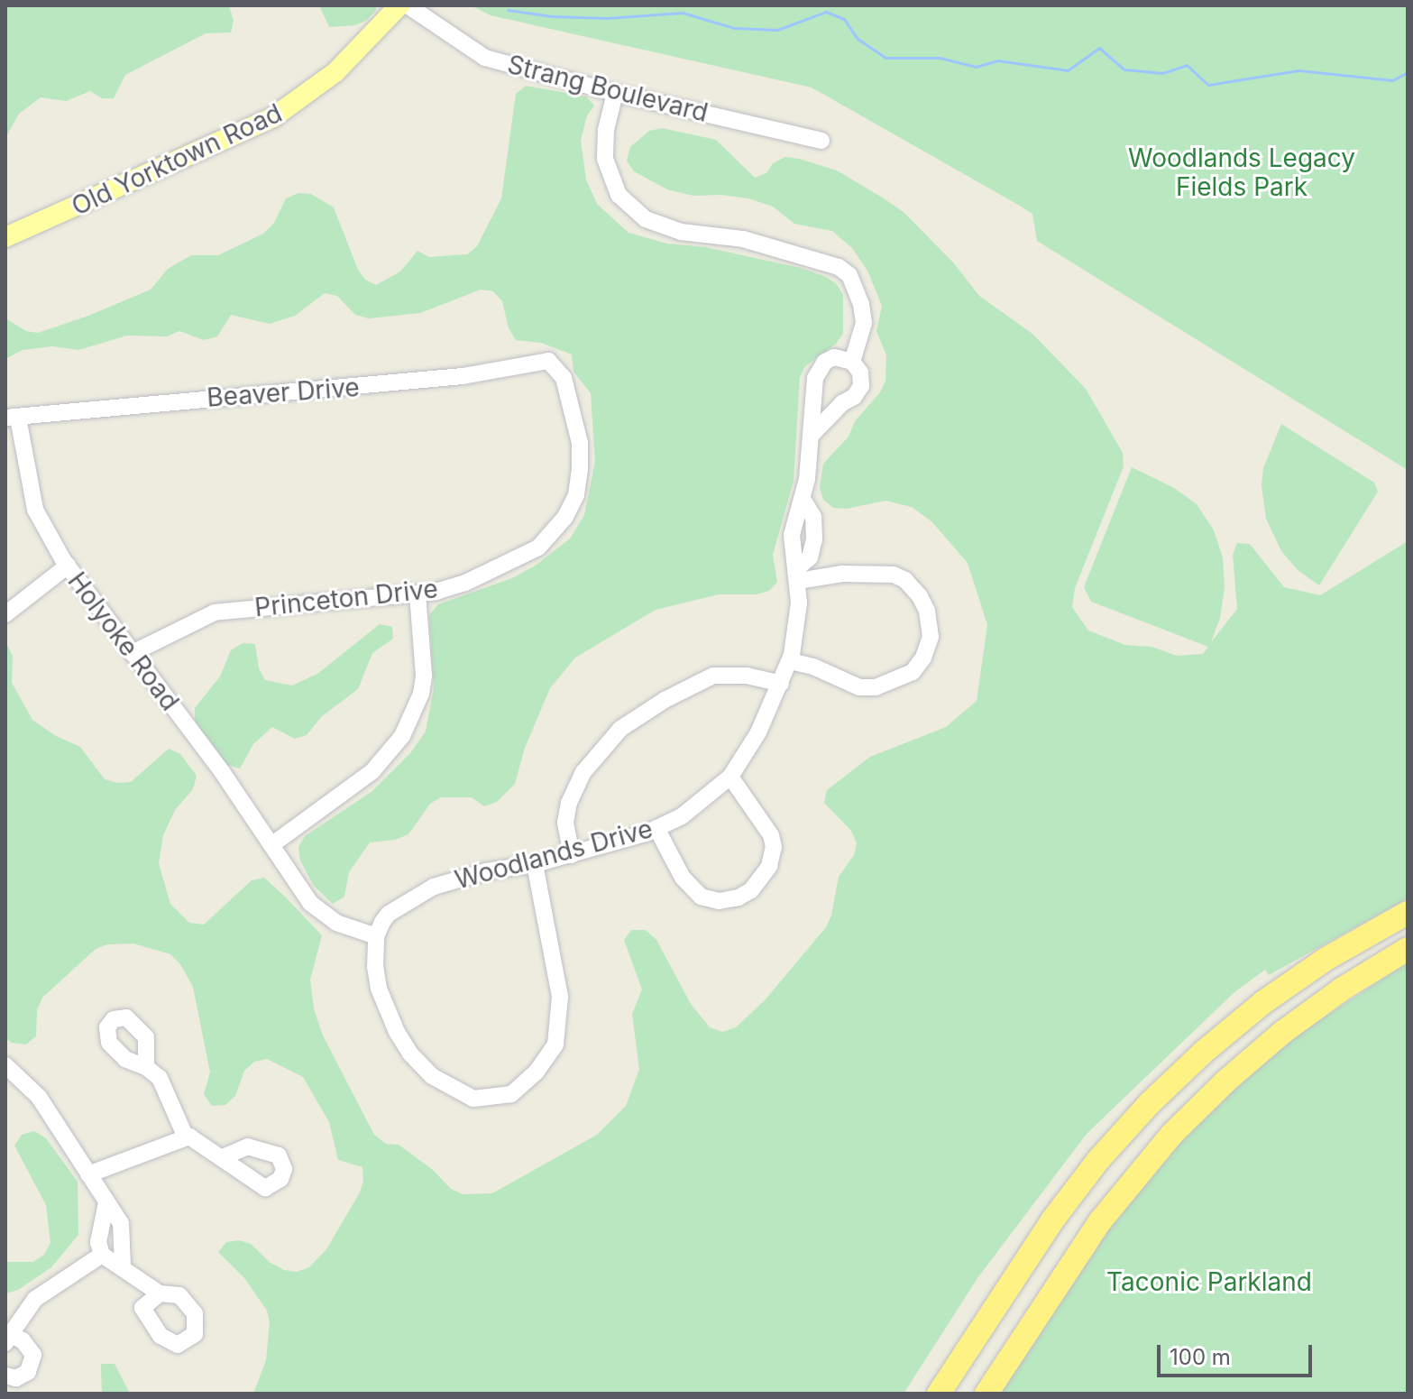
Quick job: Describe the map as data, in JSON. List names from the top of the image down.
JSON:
{
  "streets": {
    "main road": ["Old Yorktown Road"],
    "street": [
      "Strang Boulevard",
      "Beaver Drive",
      "Princeton Drive",
      "Holyoke Road",
      "Woodlands Drive"
    ]
  },
  "crossings": [
    ["Beaver Drive", "Princeton Drive"],
    ["Beaver Drive", "Holyoke Road"],
    ["Princeton Drive", "Holyoke Road"],
    ["Holyoke Road", "Woodlands Drive"]
  ],
  "parks": ["Woodlands Legacy Fields Park", "Taconic Parkland"],
  "scale_bar": "100 m"
}
